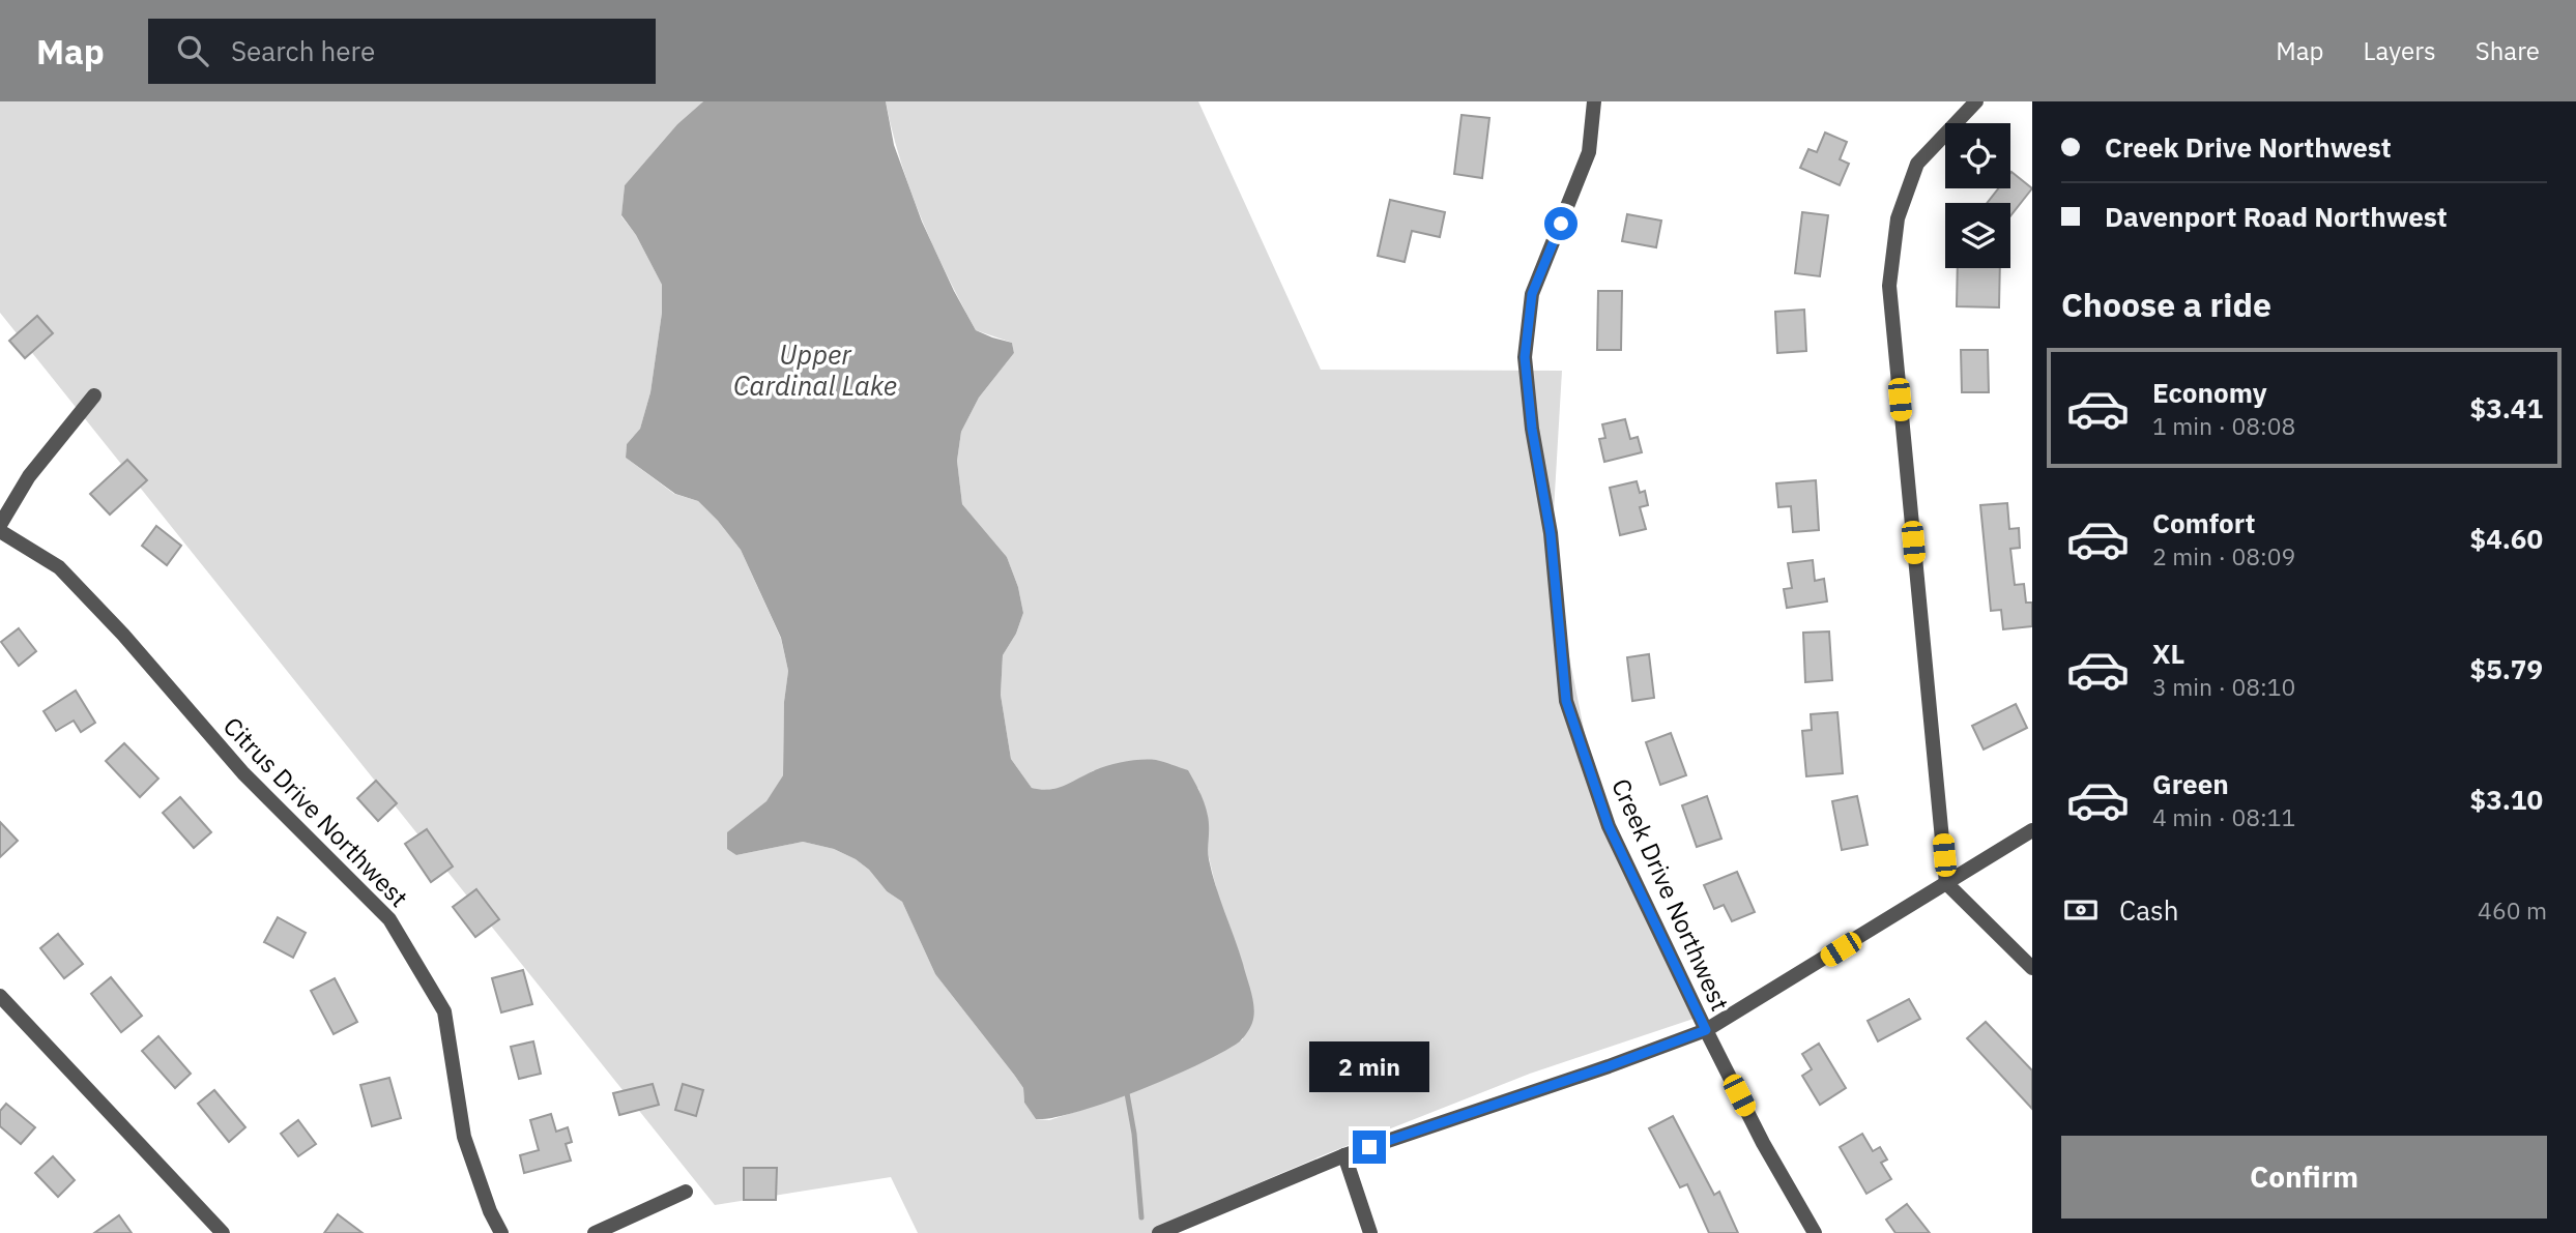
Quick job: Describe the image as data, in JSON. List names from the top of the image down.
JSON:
{
  "streets": {
    "street": ["Citrus Drive Northwest", "Creek Drive Northwest"]
  },
  "water": ["Upper Cardinal Lake"],
  "page": {
    "header": "Map",
    "search": "Search here",
    "nav": ["Map", "Layers", "Share"],
    "banner": ["Creek Drive Northwest", "Davenport Road Northwest"],
    "heading": "Choose a ride",
    "list": [
      {
        "name": "Economy",
        "note": "1 min · 08:08",
        "value": "$3.41"
      },
      {
        "name": "Comfort",
        "note": "2 min · 08:09",
        "value": "$4.60"
      },
      {
        "name": "XL",
        "note": "3 min · 08:10",
        "value": "$5.79"
      },
      {
        "name": "Green",
        "note": "4 min · 08:11",
        "value": "$3.10"
      }
    ],
    "pay": ["Cash", "460 m"],
    "bubble": "2 min",
    "buttons": "Confirm"
  }
}
